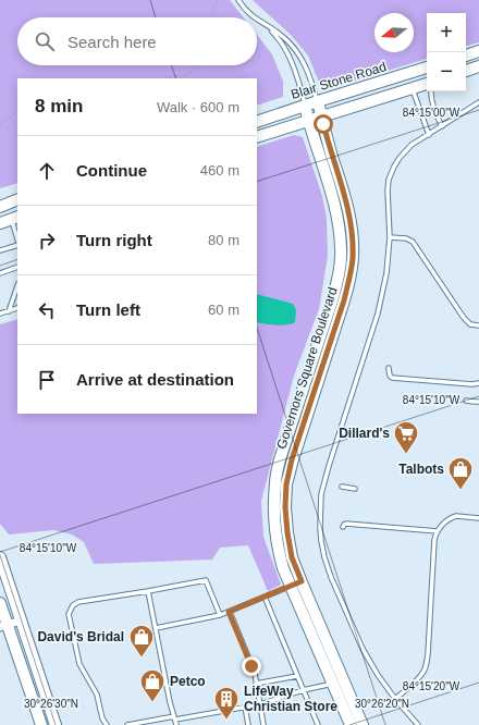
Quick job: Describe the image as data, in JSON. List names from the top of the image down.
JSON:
{
  "streets": {
    "street": ["Blair Stone Road", "Governors Square Boulevard"]
  },
  "crossings": [
    ["Blair Stone Road", "Governors Square Boulevard"]
  ],
  "places": {
    "supermarket": ["Dillard's"],
    "shop": ["Talbots", "David's Bridal", "Petco"],
    "building": ["LifeWay Christian Store"]
  },
  "north": "left",
  "page": {
    "map_buttons": ["+", "−"],
    "search": "Search here",
    "heading": ["8 min", "Walk · 600 m"],
    "list": [
      ["Continue", "460 m"],
      ["Turn right", "80 m"],
      ["Turn left", "60 m"],
      "Arrive at destination"
    ]
  },
  "coordinates": [
    "84°15'00\"W",
    "84°15'10\"W",
    "84°15'20\"W",
    "30°26'30\"N",
    "30°26'20\"N"
  ]
}
